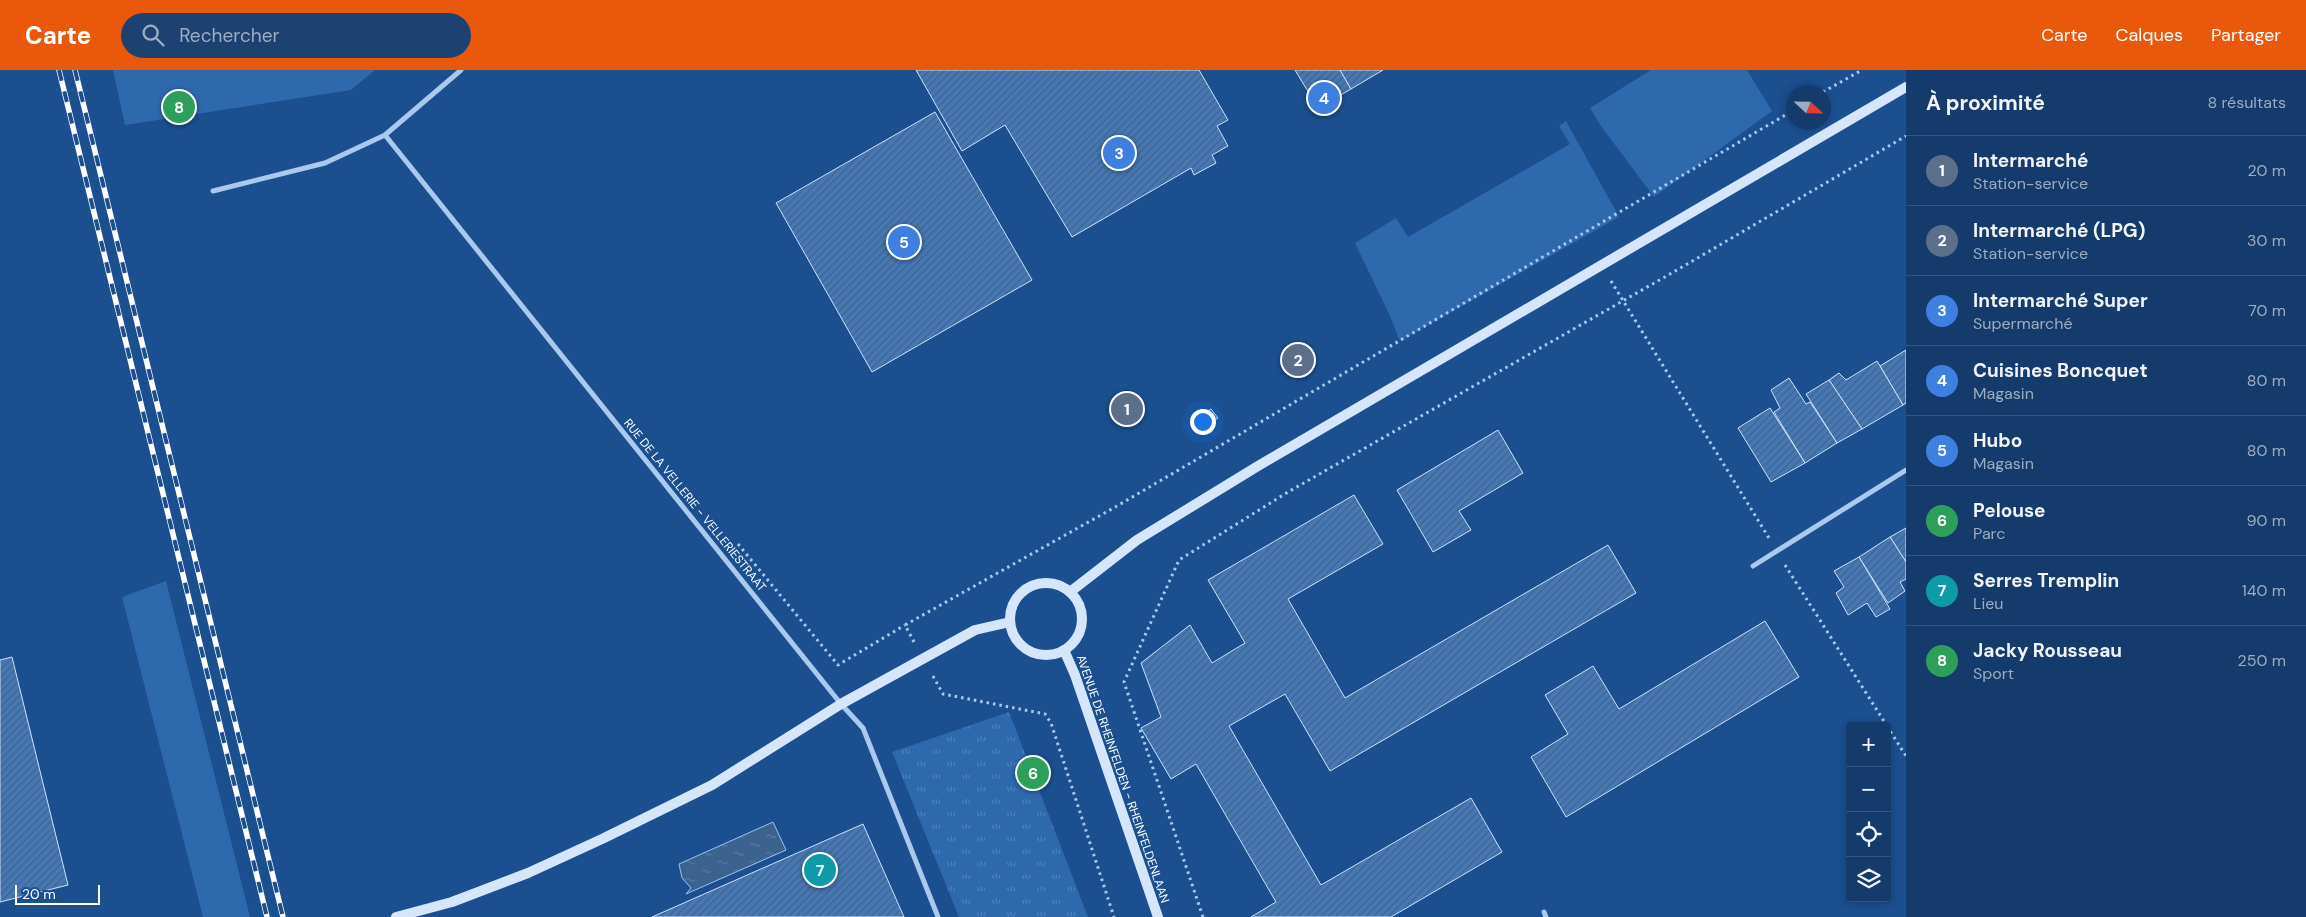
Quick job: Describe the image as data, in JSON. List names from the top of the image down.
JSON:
{
  "streets": {
    "main road": ["AVENUE DE RHEINFELDEN - RHEINFELDENLAAN"],
    "street": ["RUE DE LA VELLERIE - VELLERIESTRAAT"]
  },
  "scale_bar": "20 m",
  "north": "right",
  "page": {
    "header": "Carte",
    "search": "Rechercher",
    "nav": ["Carte", "Calques", "Partager"],
    "heading": ["À proximité", "8 résultats"],
    "pins": [
      "4",
      "8",
      "3",
      "5",
      "2",
      "1",
      "6",
      "7"
    ],
    "list": [
      {
        "mark": "1",
        "name": "Intermarché",
        "note": "Station-service",
        "value": "20 m"
      },
      {
        "mark": "2",
        "name": "Intermarché (LPG)",
        "note": "Station-service",
        "value": "30 m"
      },
      {
        "mark": "3",
        "name": "Intermarché Super",
        "note": "Supermarché",
        "value": "70 m"
      },
      {
        "mark": "4",
        "name": "Cuisines Boncquet",
        "note": "Magasin",
        "value": "80 m"
      },
      {
        "mark": "5",
        "name": "Hubo",
        "note": "Magasin",
        "value": "80 m"
      },
      {
        "mark": "6",
        "name": "Pelouse",
        "note": "Parc",
        "value": "90 m"
      },
      {
        "mark": "7",
        "name": "Serres Tremplin",
        "note": "Lieu",
        "value": "140 m"
      },
      {
        "mark": "8",
        "name": "Jacky Rousseau",
        "note": "Sport",
        "value": "250 m"
      }
    ],
    "map_buttons": ["+", "−"],
    "scale": "20 m"
  }
}
